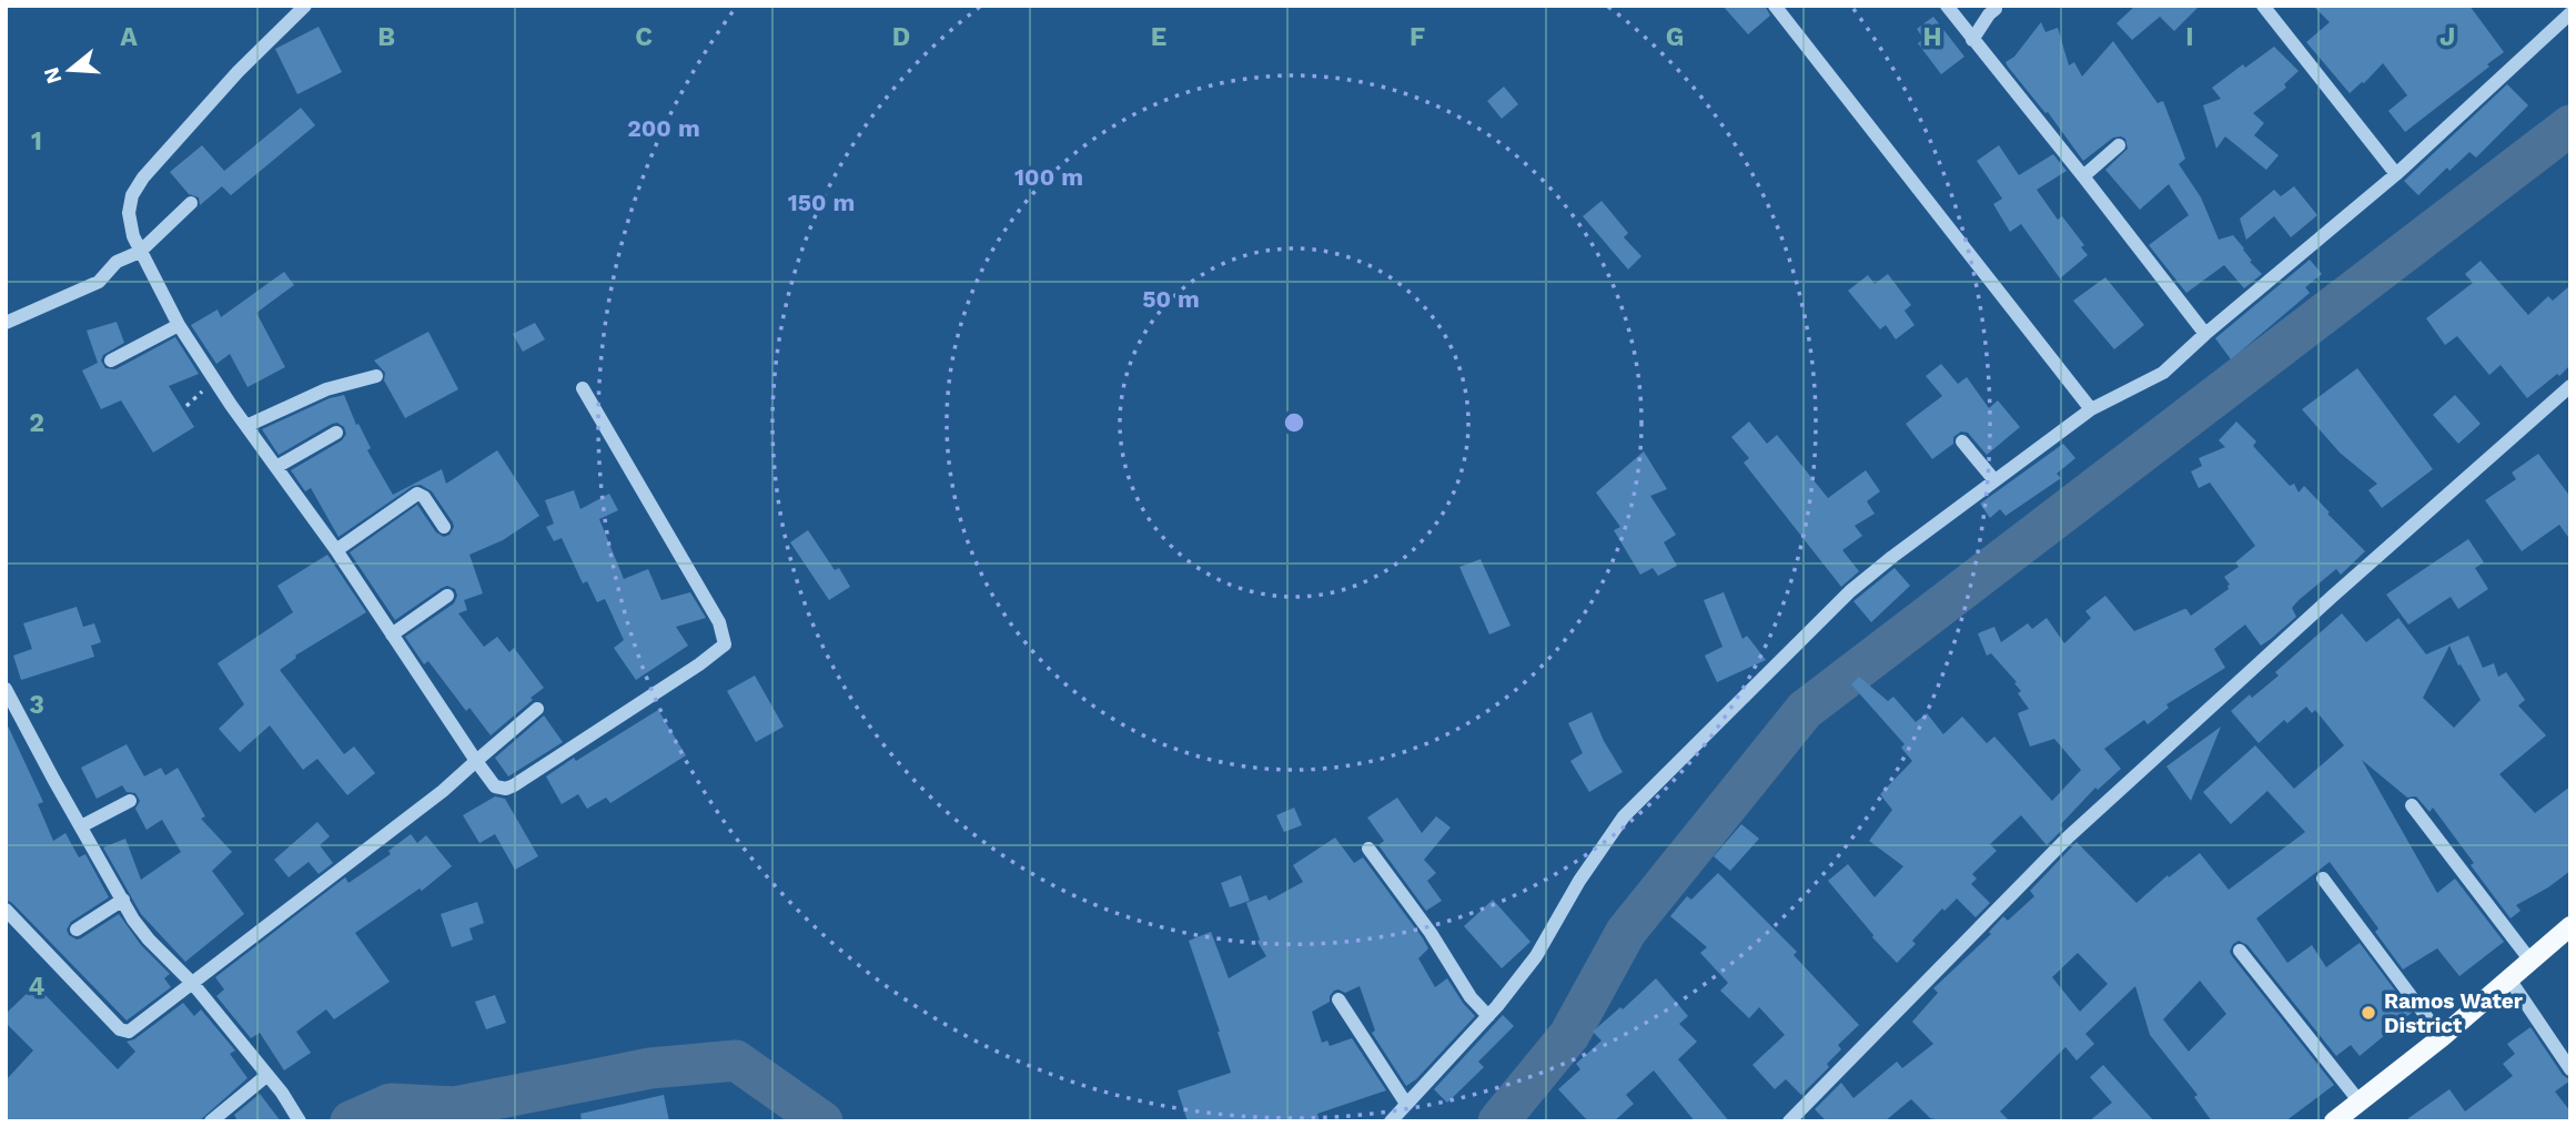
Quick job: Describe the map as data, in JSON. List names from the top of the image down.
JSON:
{
  "places": ["Ramos Water District"],
  "north": "left",
  "grid": {
    "columns": [
      "A",
      "B",
      "C",
      "D",
      "E",
      "F",
      "G",
      "H",
      "I",
      "J"
    ],
    "rows": [
      "1",
      "2",
      "3",
      "4"
    ]
  },
  "rings": [
    "200 m",
    "100 m",
    "150 m",
    "50 m"
  ]
}
